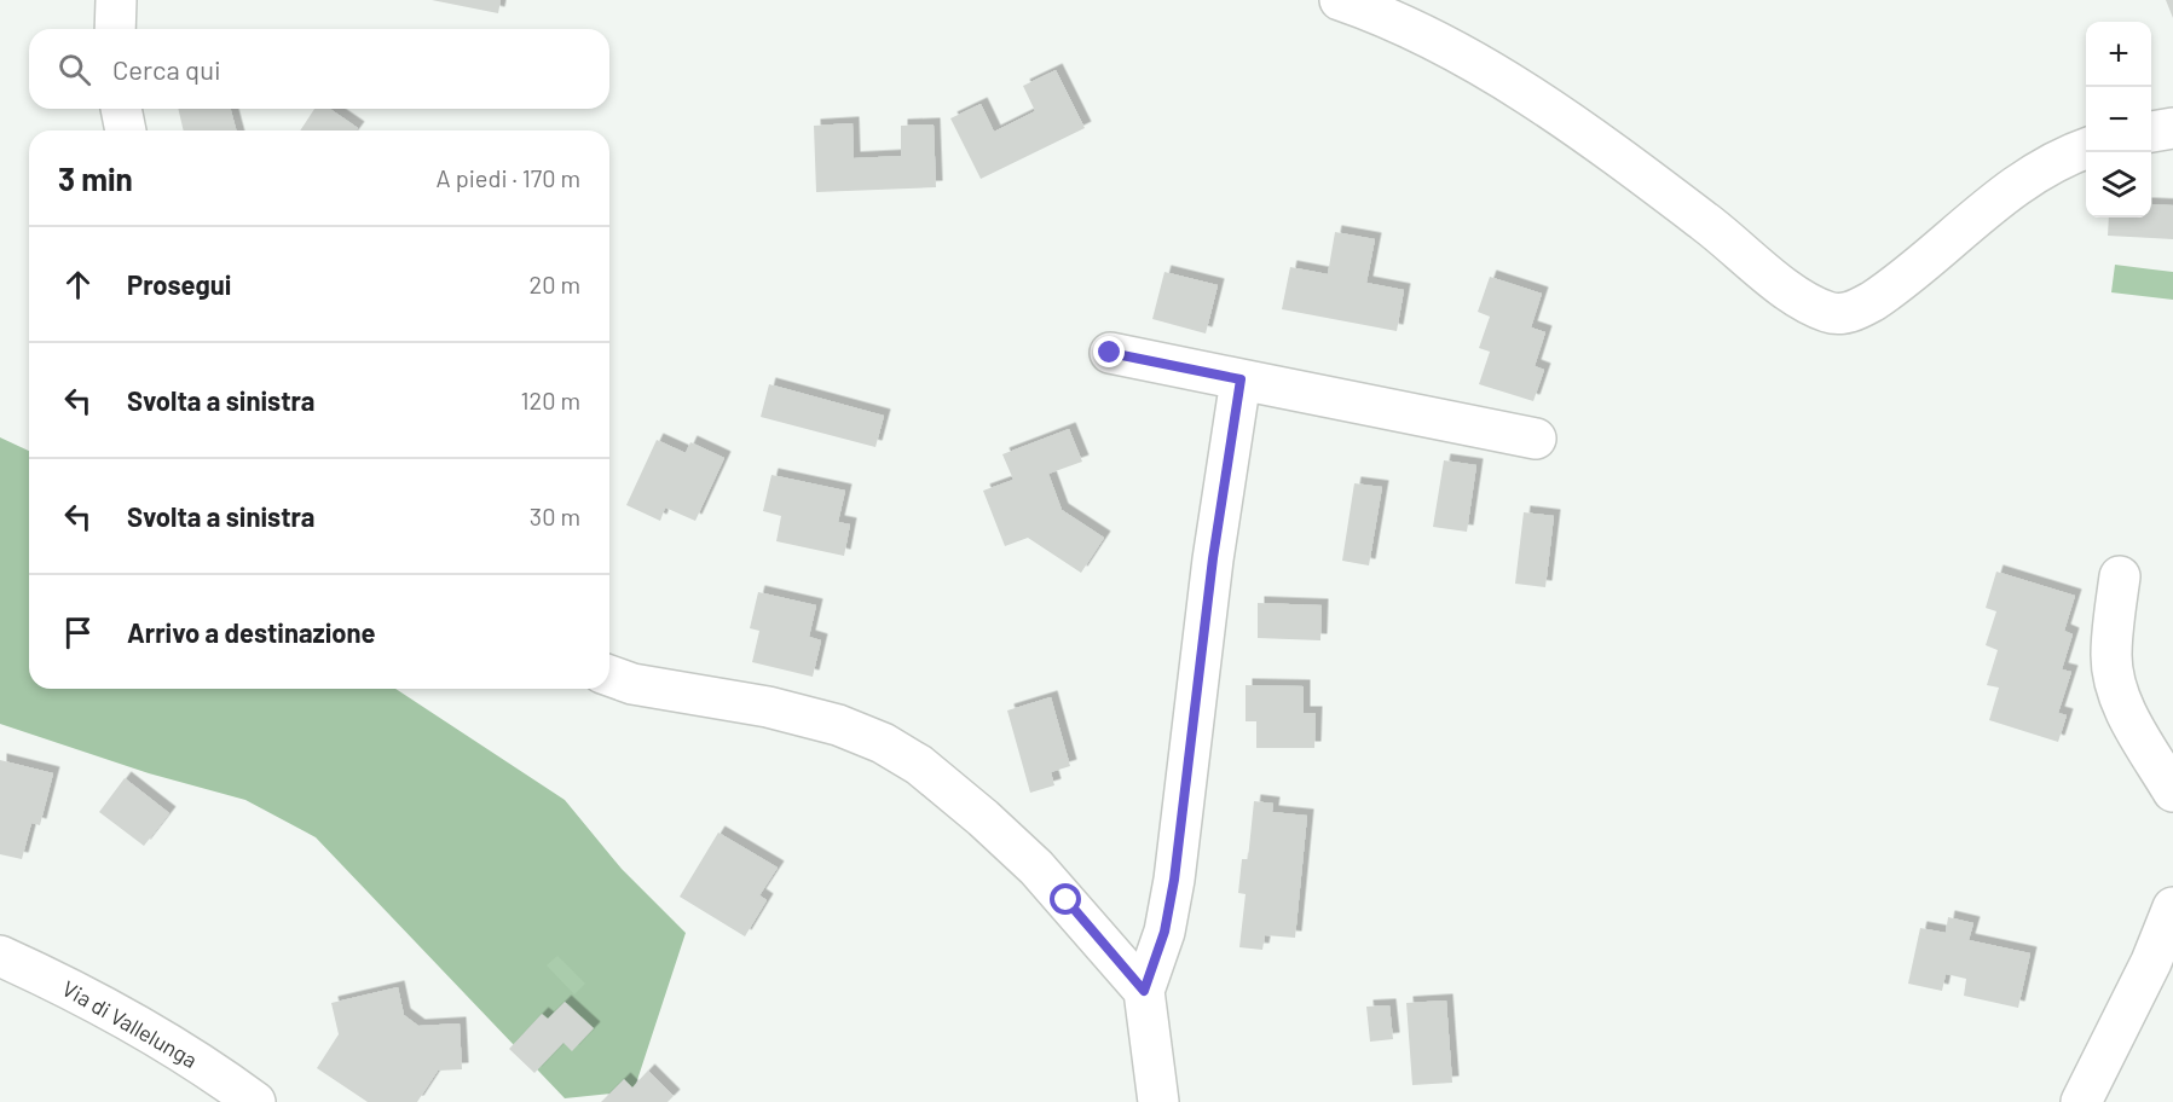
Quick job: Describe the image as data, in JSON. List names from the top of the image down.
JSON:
{
  "streets": {
    "street": ["Via di Vallelunga"]
  },
  "page": {
    "map_buttons": ["+", "−"],
    "search": "Cerca qui",
    "heading": ["3 min", "A piedi · 170 m"],
    "list": [
      ["Prosegui", "20 m"],
      ["Svolta a sinistra", "120 m"],
      ["Svolta a sinistra", "30 m"],
      "Arrivo a destinazione"
    ]
  }
}
